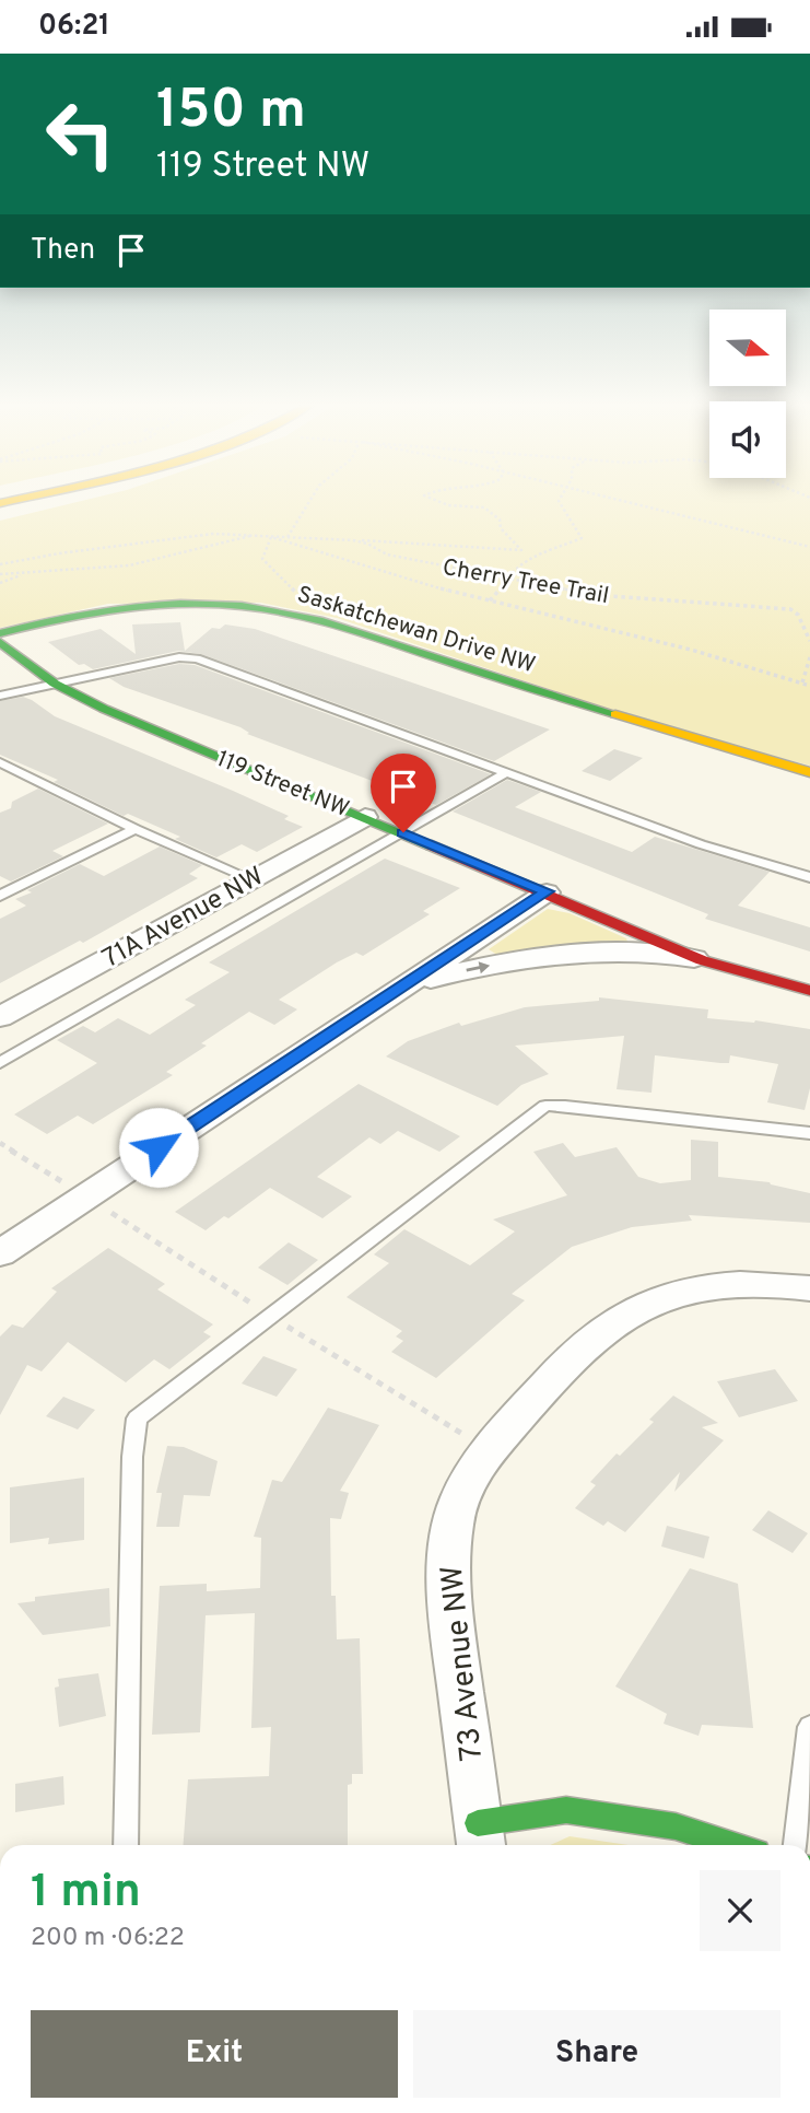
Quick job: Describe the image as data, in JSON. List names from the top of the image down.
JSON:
{
  "streets": {
    "street": [
      "Saskatchewan Drive NW",
      "119 Street NW",
      "71A Avenue NW",
      "73 Avenue NW"
    ],
    "path": ["Cherry Tree Trail"]
  },
  "crossings": [
    ["119 Street NW", "71A Avenue NW"]
  ],
  "north": "right",
  "page": {
    "status": "06:21",
    "turn": ["150 m", "119 Street NW"],
    "then": "Then",
    "heading": ["1 min", "200 m · 06:22"],
    "buttons": ["Exit", "Share"]
  }
}
